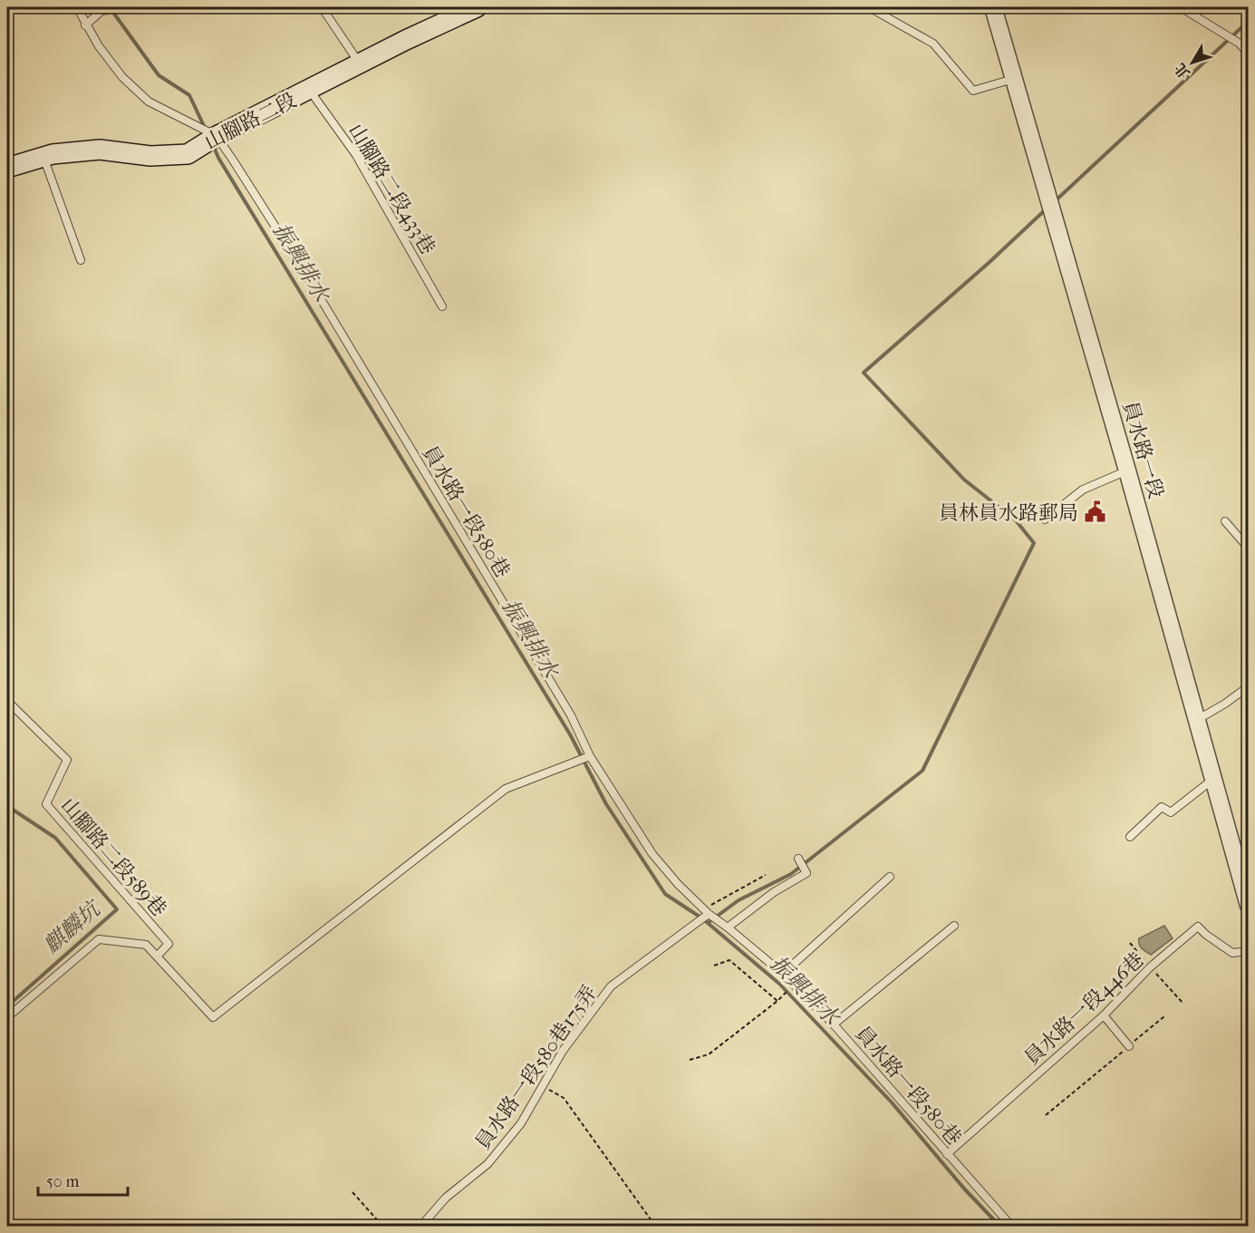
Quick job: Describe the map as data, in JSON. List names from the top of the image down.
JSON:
{
  "streets": {
    "main road": ["山腳路二段"],
    "street": ["員水路一段"],
    "lane": [
      "山腳路二段433巷",
      "員水路一段580巷",
      "山腳路二段589巷",
      "員水路一段446巷",
      "員水路一段580巷175弄"
    ]
  },
  "crossings": [
    ["山腳路二段", "山腳路二段433巷"],
    ["山腳路二段", "員水路一段580巷"],
    ["員水路一段580巷", "員水路一段446巷"],
    ["員水路一段580巷", "員水路一段580巷175弄"]
  ],
  "water": ["振興排水", "麒麟坑"],
  "places": {
    "public building": ["員林員水路郵局"]
  },
  "scale_bar": "50 m",
  "north": "bottom left"
}
